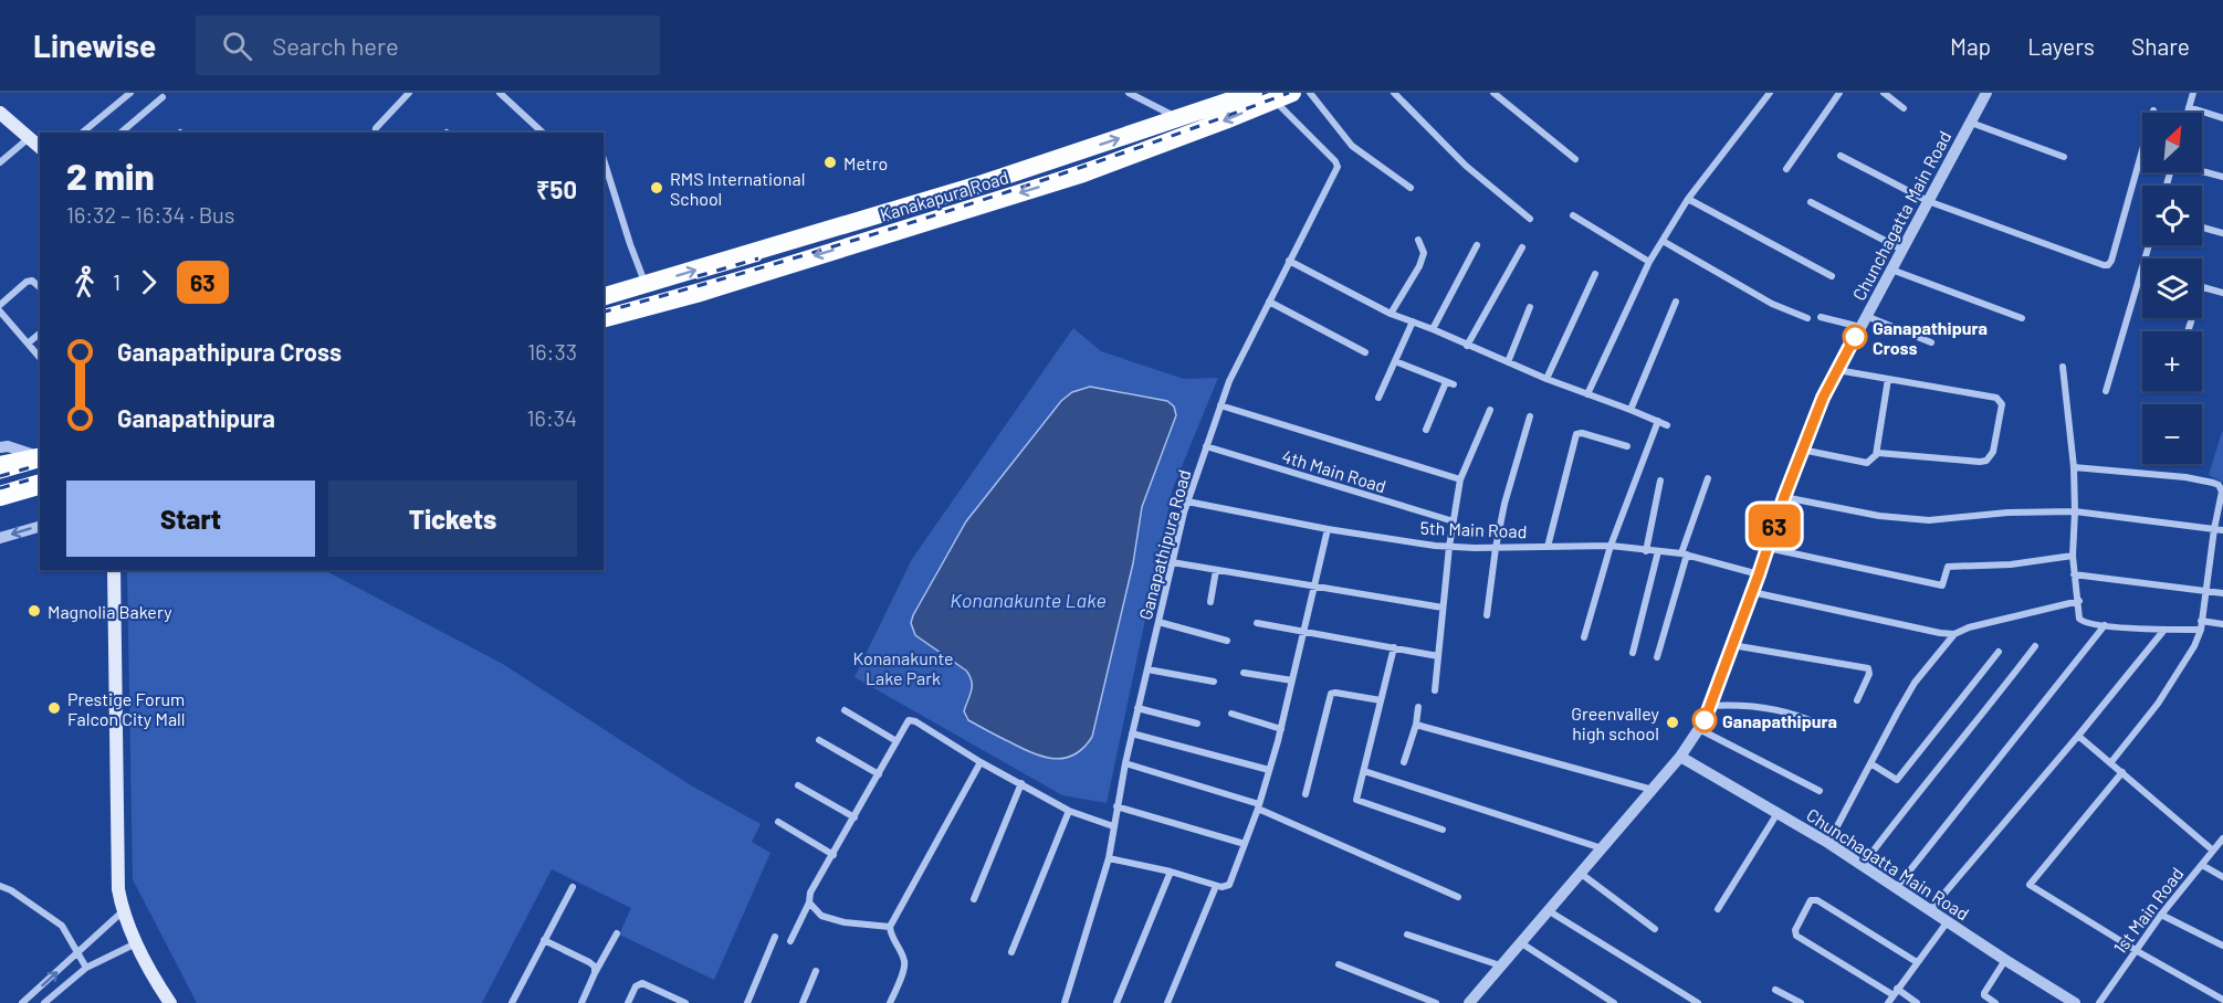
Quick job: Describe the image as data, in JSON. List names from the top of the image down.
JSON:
{
  "streets": {
    "highway": ["Kanakapura Road"],
    "street": [
      "Chunchagatta Main Road",
      "4th Main Road",
      "5th Main Road",
      "Ganapathipura Road",
      "1st Main Road"
    ]
  },
  "crossings": [
    ["Kanakapura Road", "Ganapathipura Road"],
    ["Chunchagatta Main Road", "5th Main Road"],
    ["4th Main Road", "Ganapathipura Road"],
    ["5th Main Road", "Ganapathipura Road"]
  ],
  "water": ["Konanakunte Lake"],
  "parks": ["Konanakunte Lake Park"],
  "places": [
    "Metro",
    "RMS International School",
    "Ganapathipura Cross",
    "Magnolia Bakery",
    "Prestige Forum Falcon City Mall",
    "Ganapathipura",
    "Greenvalley high school"
  ],
  "lines": ["bus line 63"],
  "north": "top right",
  "page": {
    "header": "Linewise",
    "search": "Search here",
    "nav": ["Map", "Layers", "Share"],
    "on_map": "63",
    "map_buttons": ["+", "−"],
    "heading": ["2 min", "16:32 – 16:34 · Bus", "₹50"],
    "legs": ["1", "63"],
    "list": [
      {
        "name": "Ganapathipura Cross",
        "value": "16:33"
      },
      {
        "name": "Ganapathipura",
        "value": "16:34"
      }
    ],
    "buttons": ["Start", "Tickets"]
  }
}
